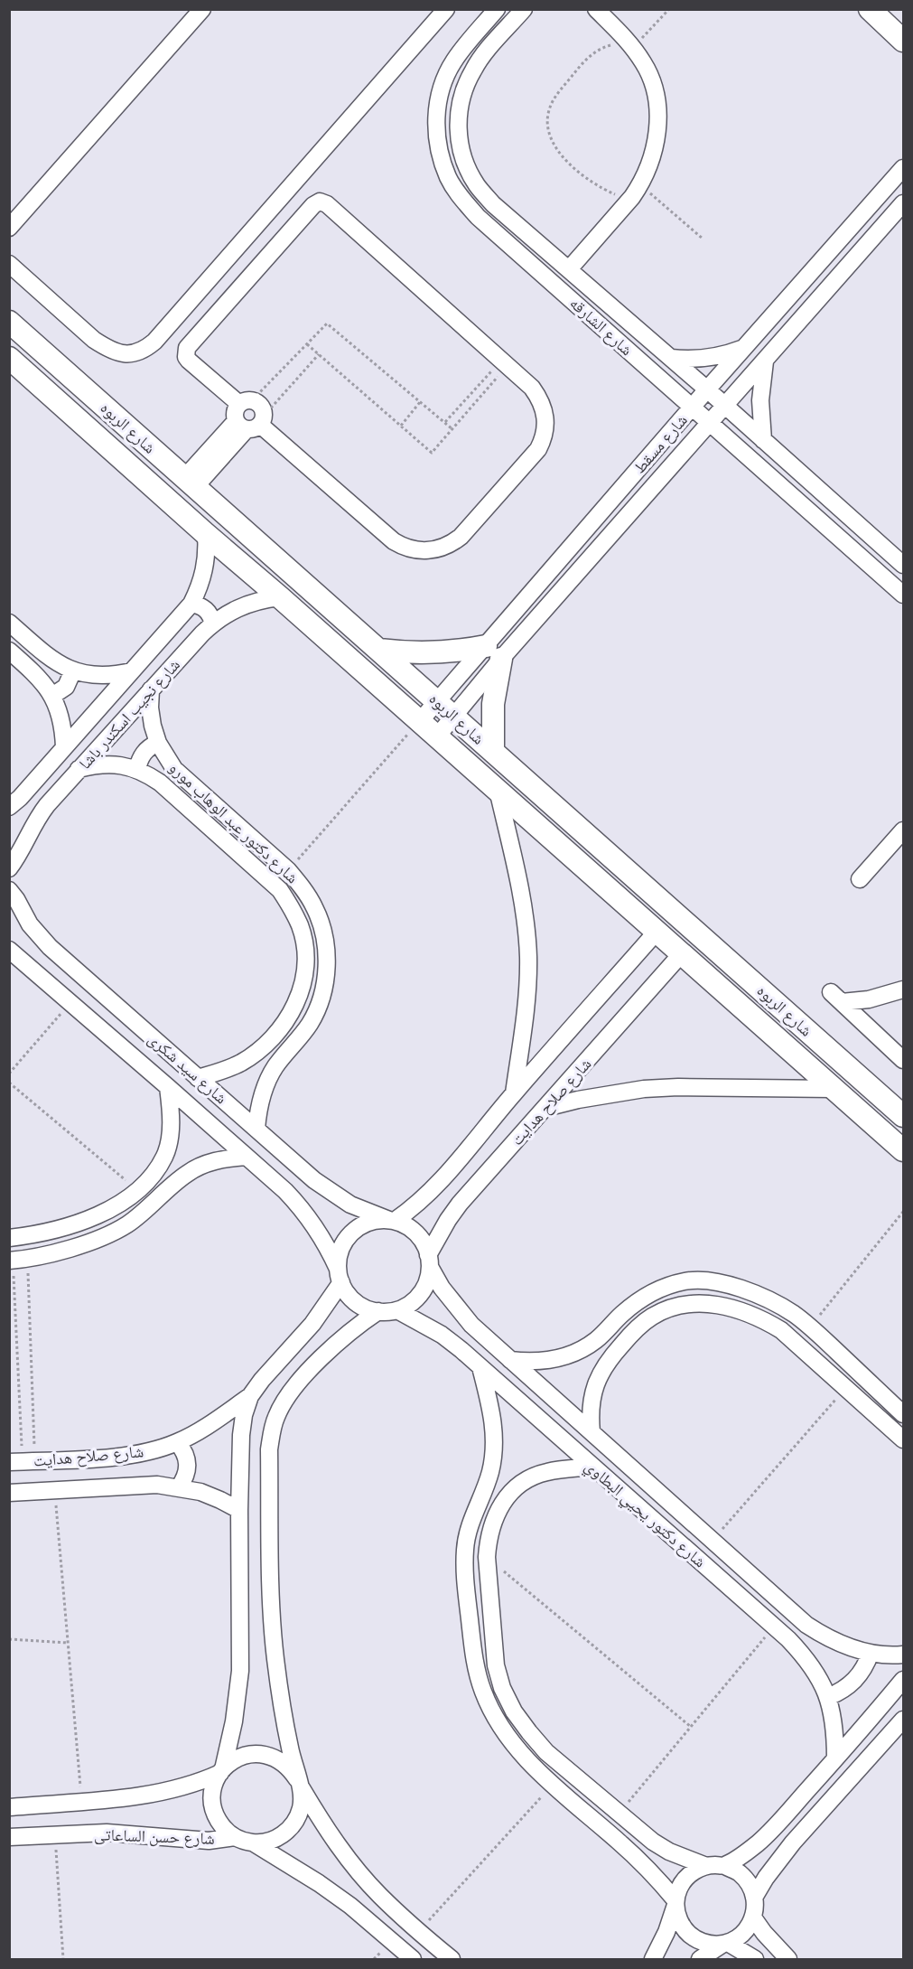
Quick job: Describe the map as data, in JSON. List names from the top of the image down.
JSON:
{
  "streets": {
    "street": [
      "شارع الشارقه",
      "شارع الربوه",
      "شارع مسقط",
      "شارع نجيب اسكندر باشا",
      "شارع دكتور عبد الوهاب مورو",
      "شارع سيد شكرى",
      "شارع صلاح هدايت",
      "شارع دكتور يحيي البطاوي",
      "شارع حسن الساعاتى"
    ]
  },
  "crossings": [
    ["شارع الشارقه", "شارع مسقط"],
    ["شارع الربوه", "شارع مسقط"],
    ["شارع الربوه", "شارع نجيب اسكندر باشا"],
    ["شارع الربوه", "شارع صلاح هدايت"],
    ["شارع نجيب اسكندر باشا", "شارع دكتور عبد الوهاب مورو"],
    ["شارع دكتور عبد الوهاب مورو", "شارع سيد شكرى"],
    ["شارع سيد شكرى", "شارع صلاح هدايت"],
    ["شارع سيد شكرى", "شارع دكتور يحيي البطاوي"],
    ["شارع صلاح هدايت", "شارع دكتور يحيي البطاوي"]
  ]
}
